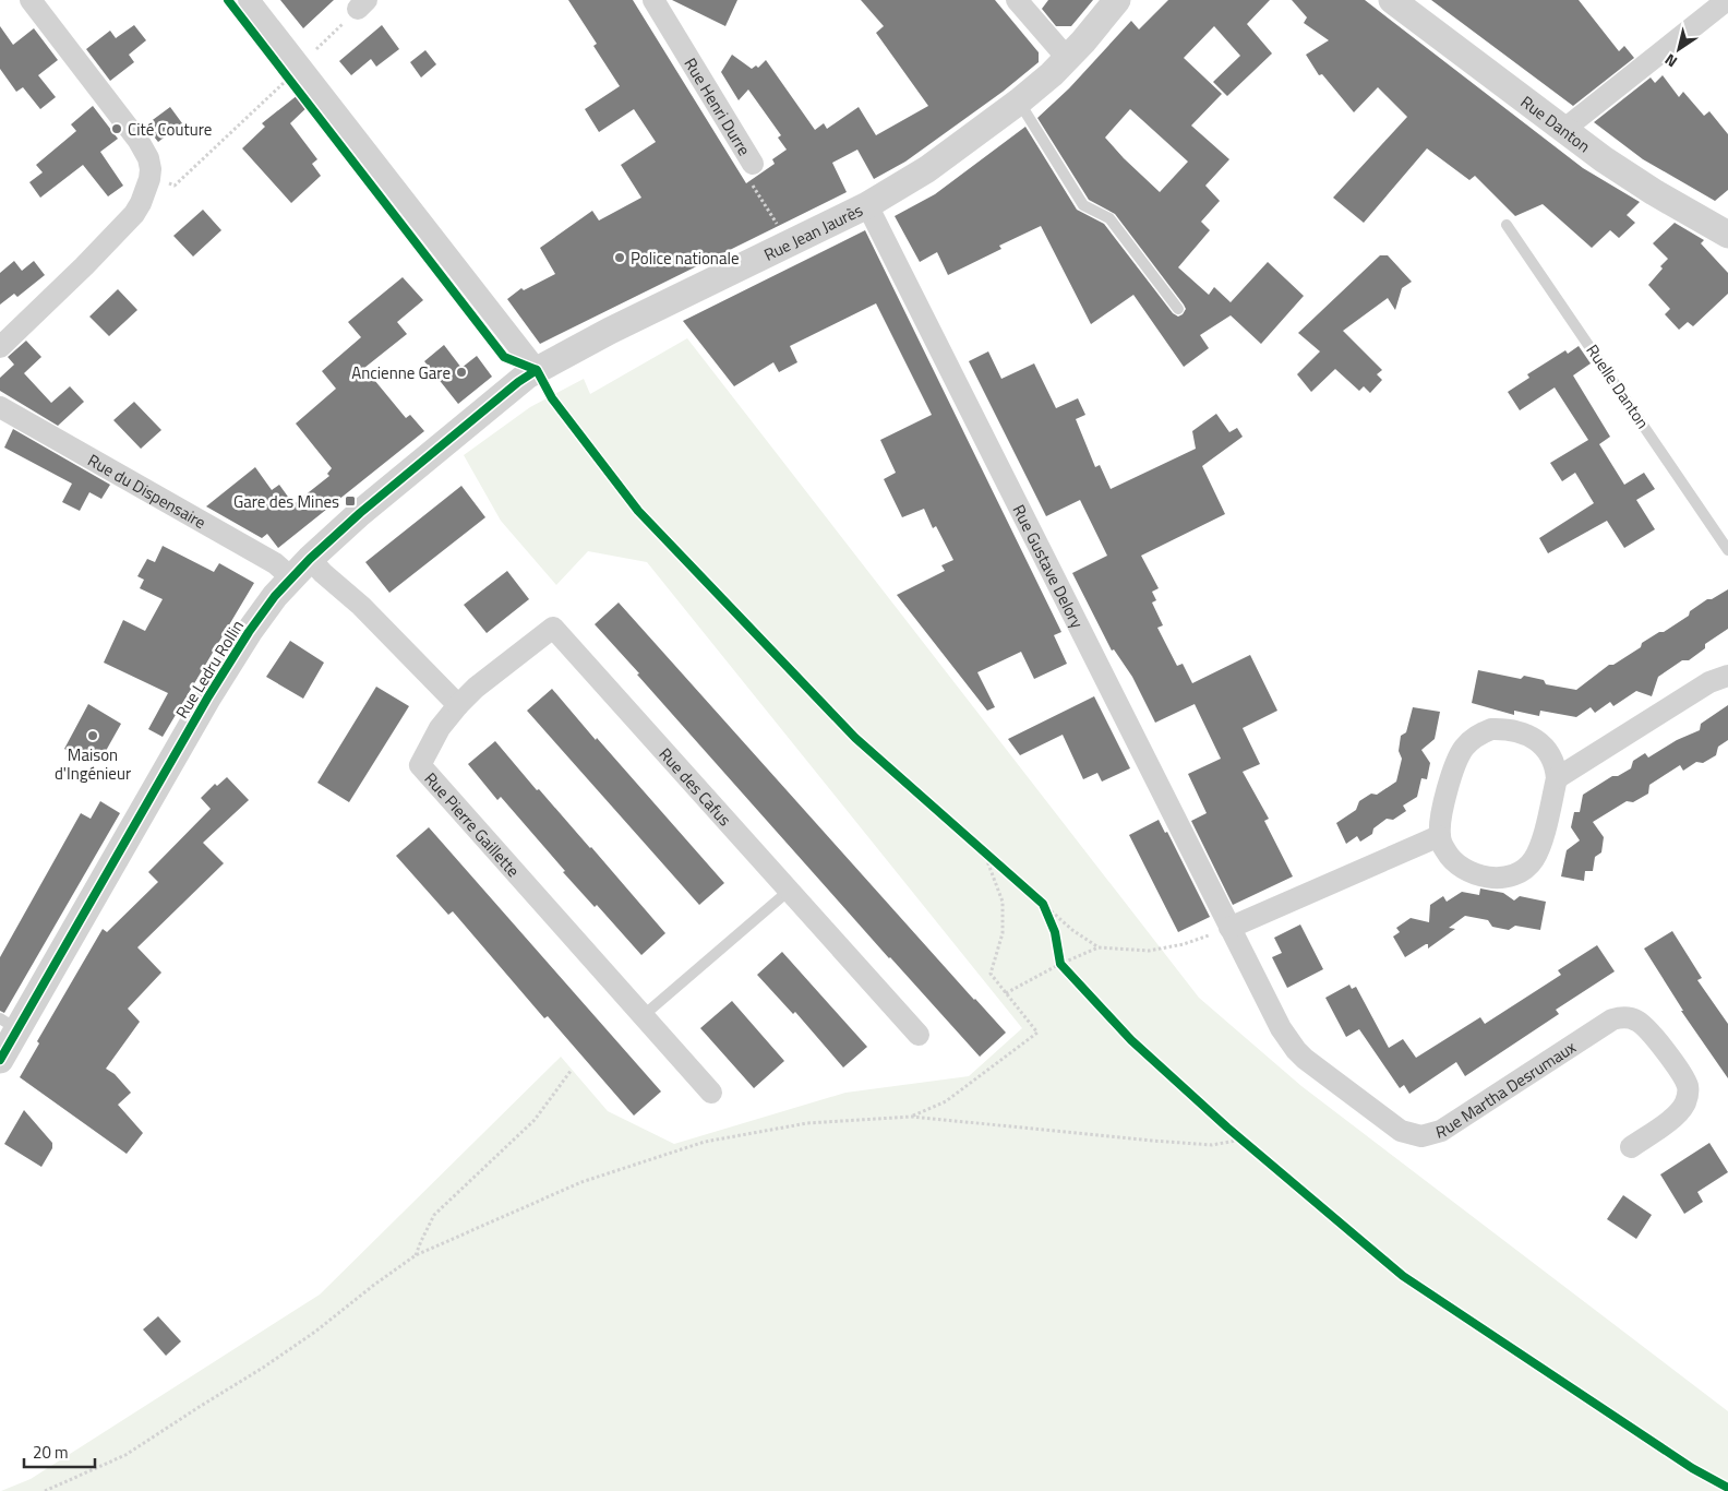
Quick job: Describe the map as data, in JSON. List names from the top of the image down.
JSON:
{
  "streets": {
    "street": [
      "Rue Henri Durre",
      "Rue Danton",
      "Rue Jean Jaurès",
      "Rue du Dispensaire",
      "Rue Gustave Delory",
      "Rue Ledru Rollin",
      "Rue des Cafus",
      "Rue Pierre Gaillette",
      "Rue Martha Desrumaux"
    ],
    "lane": ["Ruelle Danton"]
  },
  "crossings": [
    ["Rue Henri Durre", "Rue Jean Jaurès"],
    ["Rue Jean Jaurès", "Rue Gustave Delory"],
    ["Rue Jean Jaurès", "Rue Ledru Rollin"],
    ["Rue du Dispensaire", "Rue Ledru Rollin"],
    ["Rue Gustave Delory", "Rue Martha Desrumaux"],
    ["Rue des Cafus", "Rue Pierre Gaillette"]
  ],
  "places": {
    "other": [
      "Cité Couture",
      "Police nationale",
      "Ancienne Gare",
      "Maison d'Ingénieur"
    ],
    "transit": ["Gare des Mines"]
  },
  "scale_bar": "20 m",
  "north": "bottom left"
}
